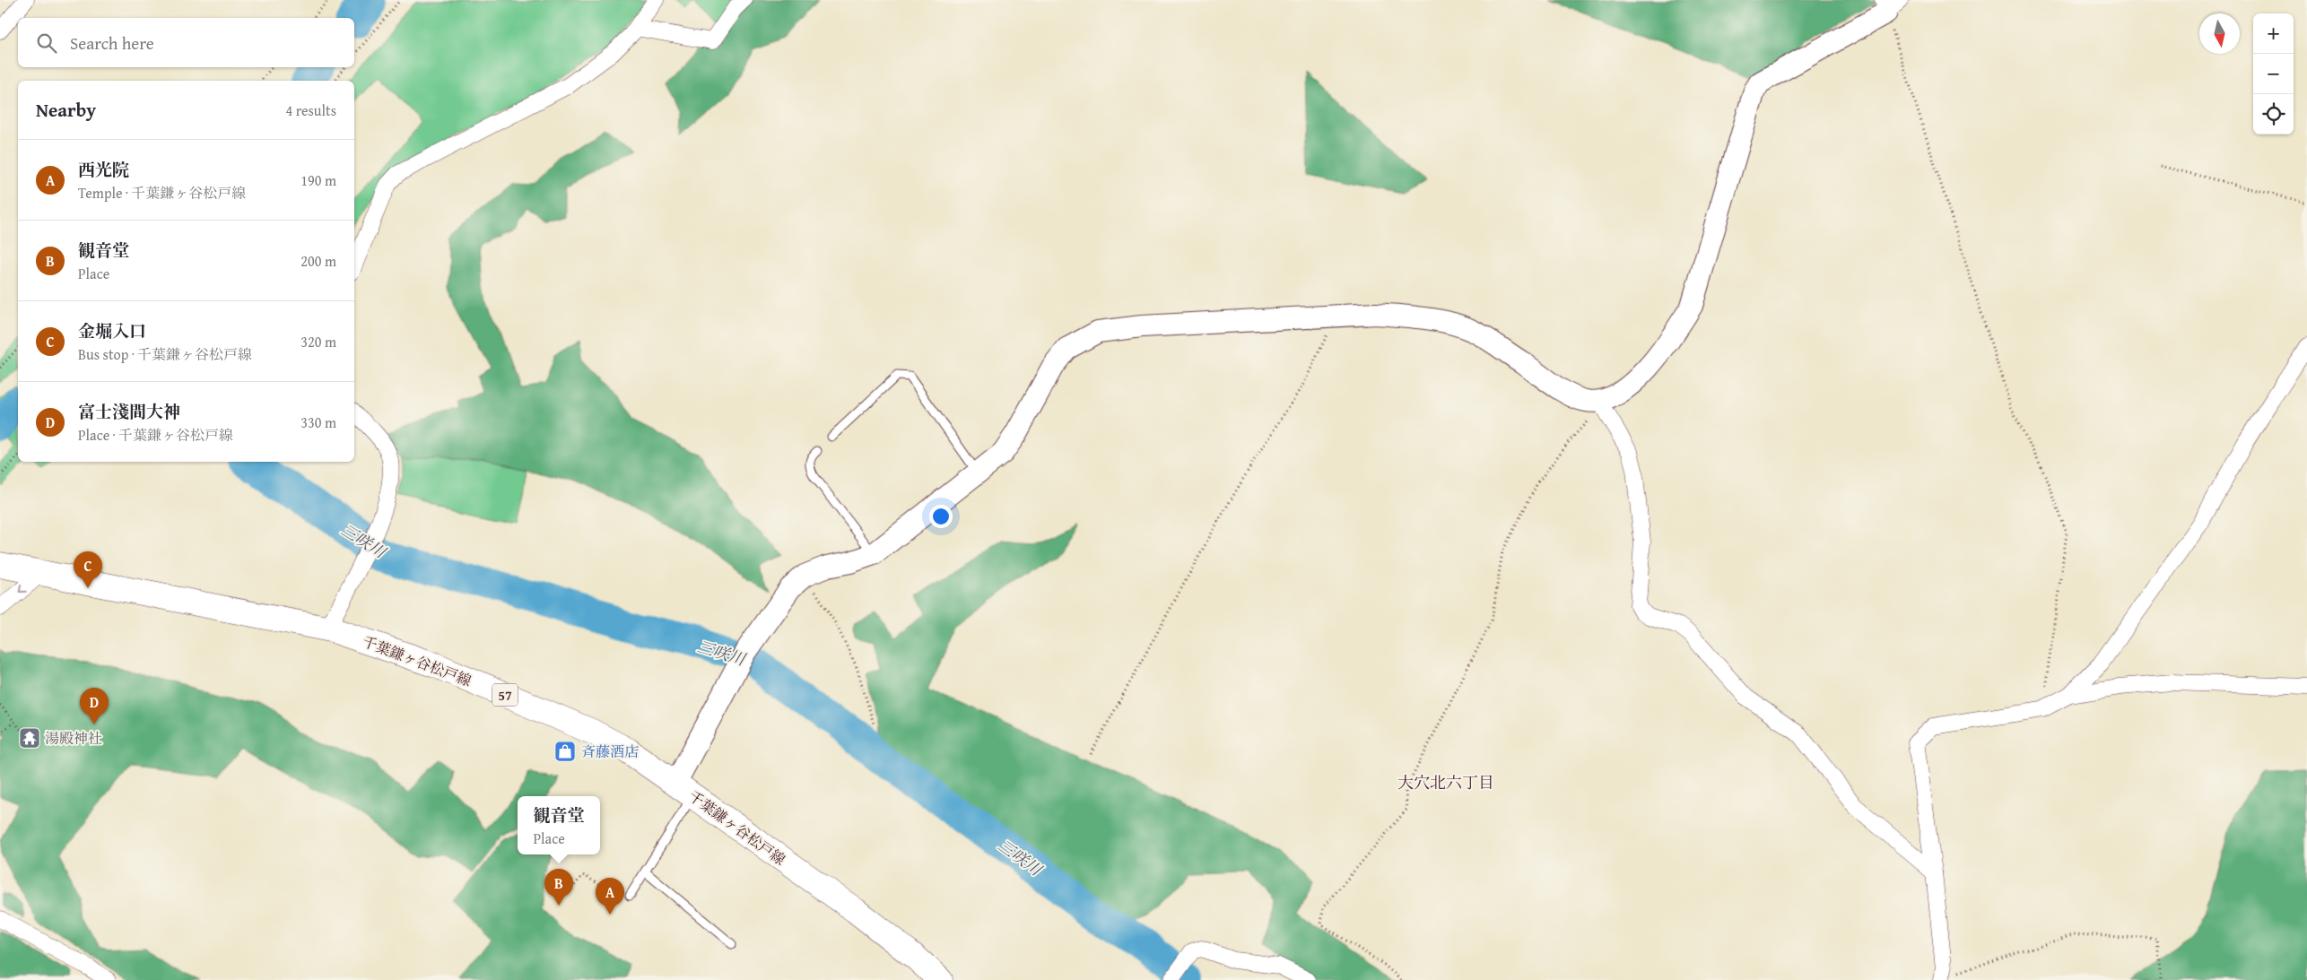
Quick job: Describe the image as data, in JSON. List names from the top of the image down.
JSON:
{
  "streets": {
    "main road": ["千葉鎌ヶ谷松戸線", "57"]
  },
  "districts": ["大穴北六丁目"],
  "water": ["三咲川"],
  "places": {
    "temple": ["湯殿神社"],
    "shop": ["斉藤酒店"]
  },
  "north": "bottom",
  "page": {
    "map_buttons": ["+", "−"],
    "search": "Search here",
    "heading": ["Nearby", "4 results"],
    "list": [
      {
        "mark": "A",
        "name": "西光院",
        "note": "Temple · 千葉鎌ヶ谷松戸線",
        "value": "190 m"
      },
      {
        "mark": "B",
        "name": "観音堂",
        "note": "Place",
        "value": "200 m"
      },
      {
        "mark": "C",
        "name": "金堀入口",
        "note": "Bus stop · 千葉鎌ヶ谷松戸線",
        "value": "320 m"
      },
      {
        "mark": "D",
        "name": "富士淺間大神",
        "note": "Place · 千葉鎌ヶ谷松戸線",
        "value": "330 m"
      }
    ],
    "pins": [
      "C",
      "D",
      "B",
      "A"
    ],
    "popup": ["観音堂", "Place"]
  }
}
